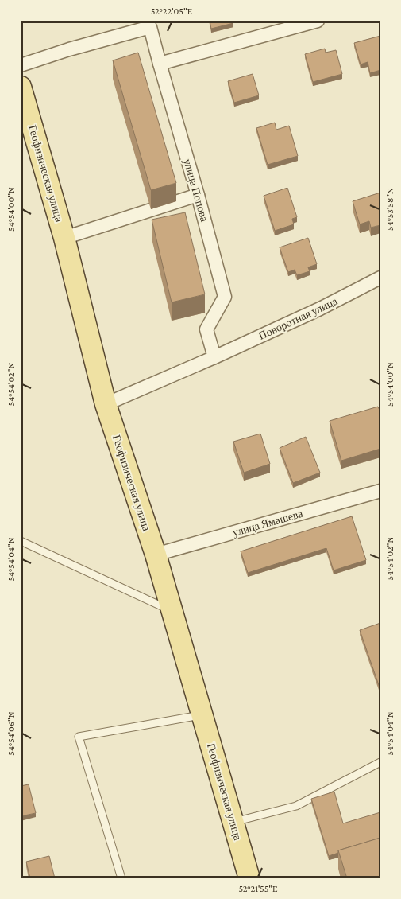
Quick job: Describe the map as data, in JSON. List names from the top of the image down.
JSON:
{
  "streets": {
    "main road": ["Геофизическая улица"],
    "street": ["улица Попова", "Поворотная улица", "улица Ямашева"]
  },
  "crossings": [
    ["Геофизическая улица", "улица Ямашева"],
    ["улица Попова", "Поворотная улица"]
  ],
  "coordinates": [
    "52°22'05\"E",
    "54°53'58\"N",
    "54°54'00\"N",
    "54°54'02\"N",
    "54°54'04\"N",
    "54°54'06\"N",
    "52°21'55\"E"
  ]
}
